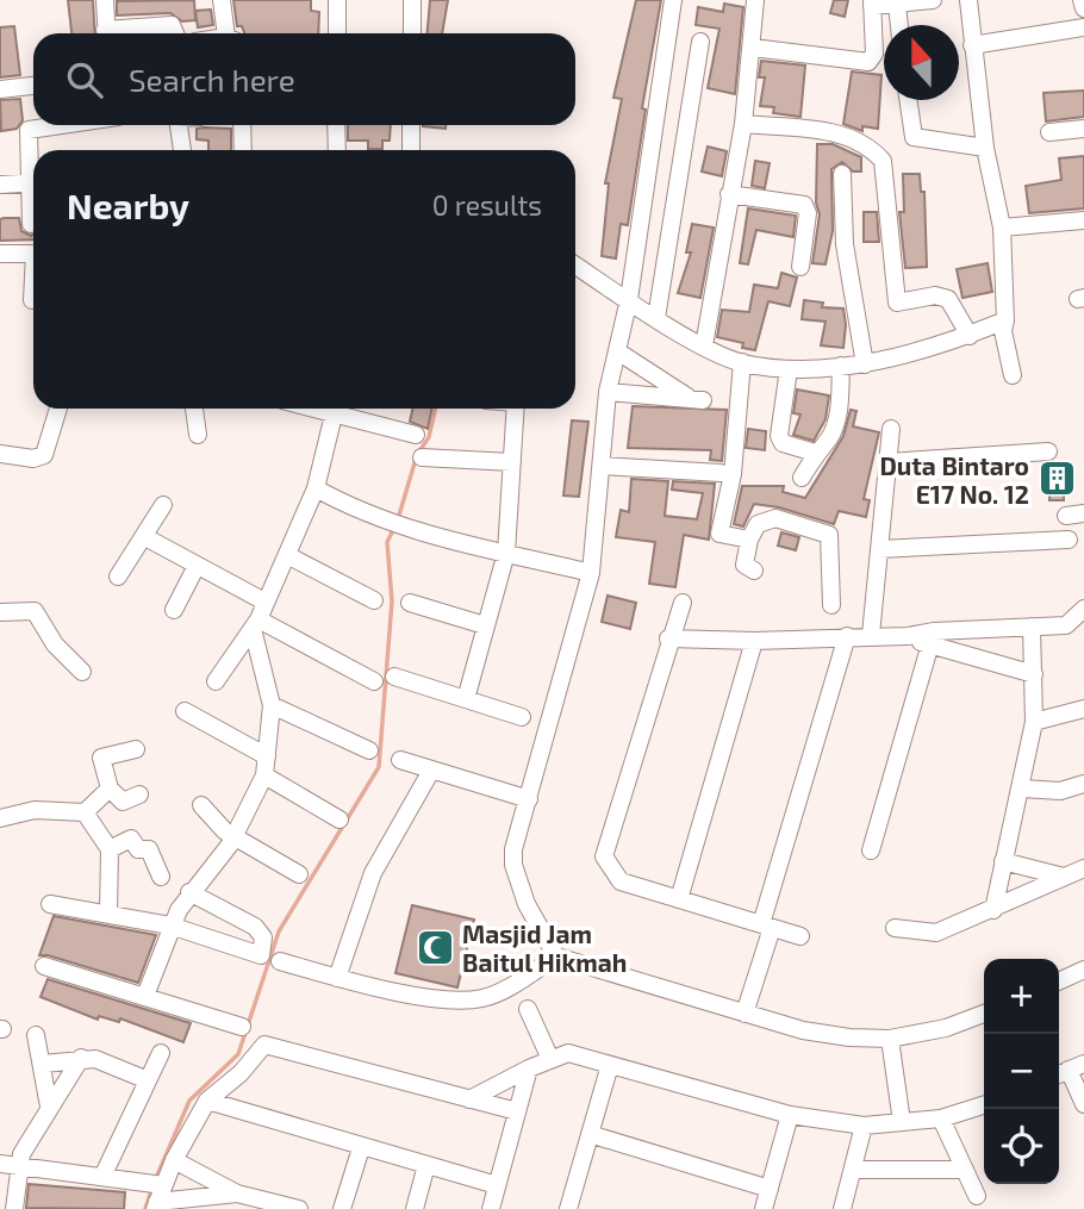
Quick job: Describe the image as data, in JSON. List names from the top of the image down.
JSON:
{
  "places": {
    "building": ["Duta Bintaro E17 No. 12"],
    "mosque": ["Masjid Jam Baitul Hikmah"]
  },
  "north": "top",
  "page": {
    "search": "Search here",
    "heading": ["Nearby", "0 results"],
    "map_buttons": ["+", "−"]
  }
}
